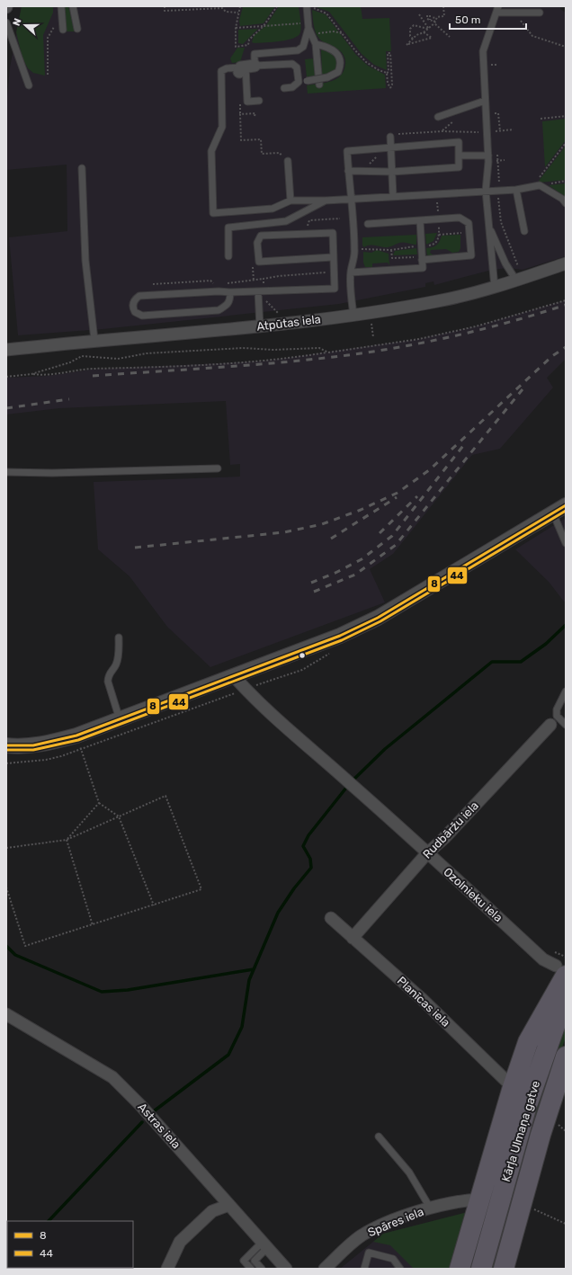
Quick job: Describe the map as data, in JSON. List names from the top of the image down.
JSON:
{
  "streets": {
    "highway": ["Kārļa Ulmaņa gatve"],
    "street": [
      "Atpūtas iela",
      "Rudbāržu iela",
      "Ozolnieku iela",
      "Planīcas iela",
      "Astras iela",
      "Spāres iela"
    ]
  },
  "crossings": [
    ["Rudbāržu iela", "Ozolnieku iela"],
    ["Rudbāržu iela", "Planīcas iela"]
  ],
  "lines": ["transit line 8", "transit line 44"],
  "legend": ["8", "44"],
  "scale_bar": "50 m",
  "north": "left"
}
